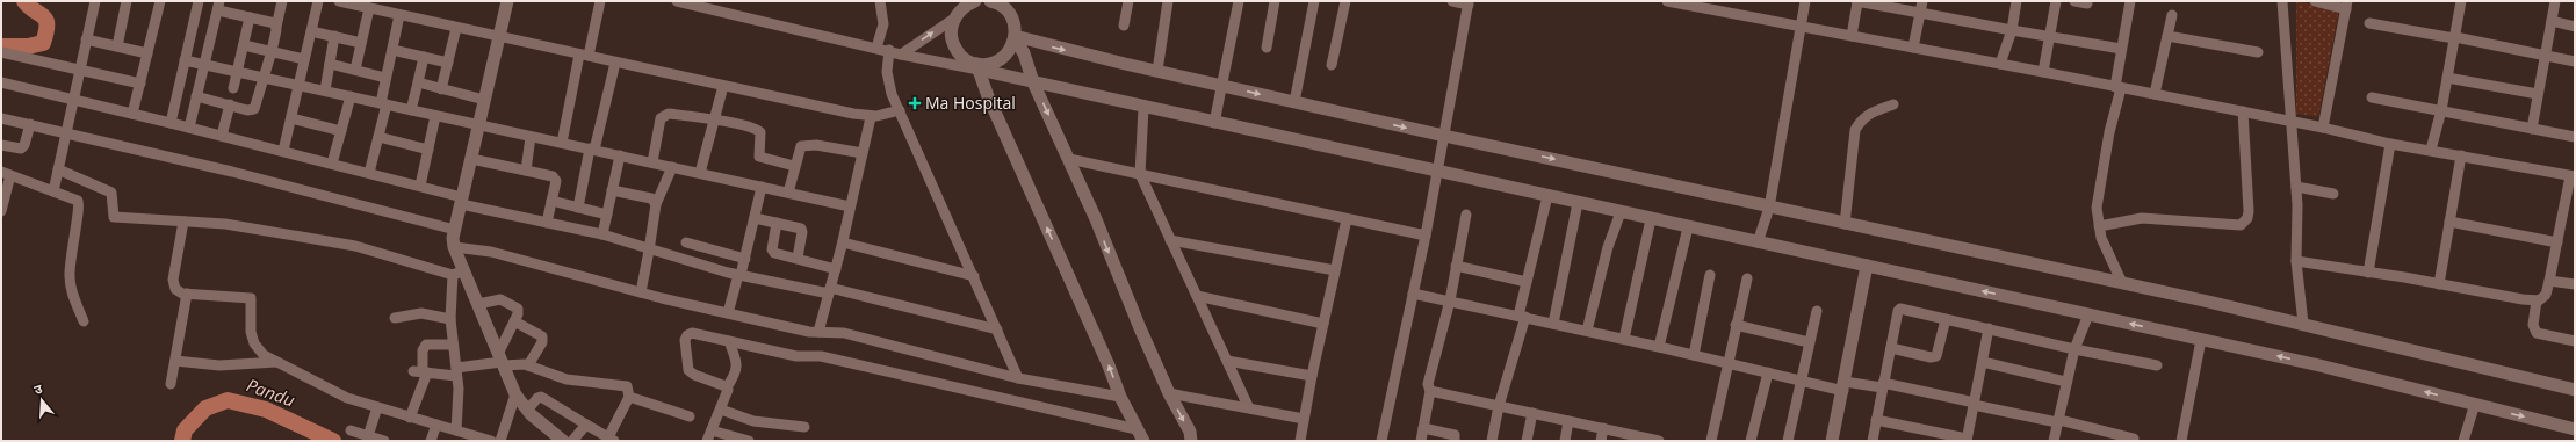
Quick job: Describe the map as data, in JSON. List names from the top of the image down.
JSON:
{
  "water": ["Pandu"],
  "places": {
    "health": ["Ma Hospital"]
  },
  "north": "top"
}
